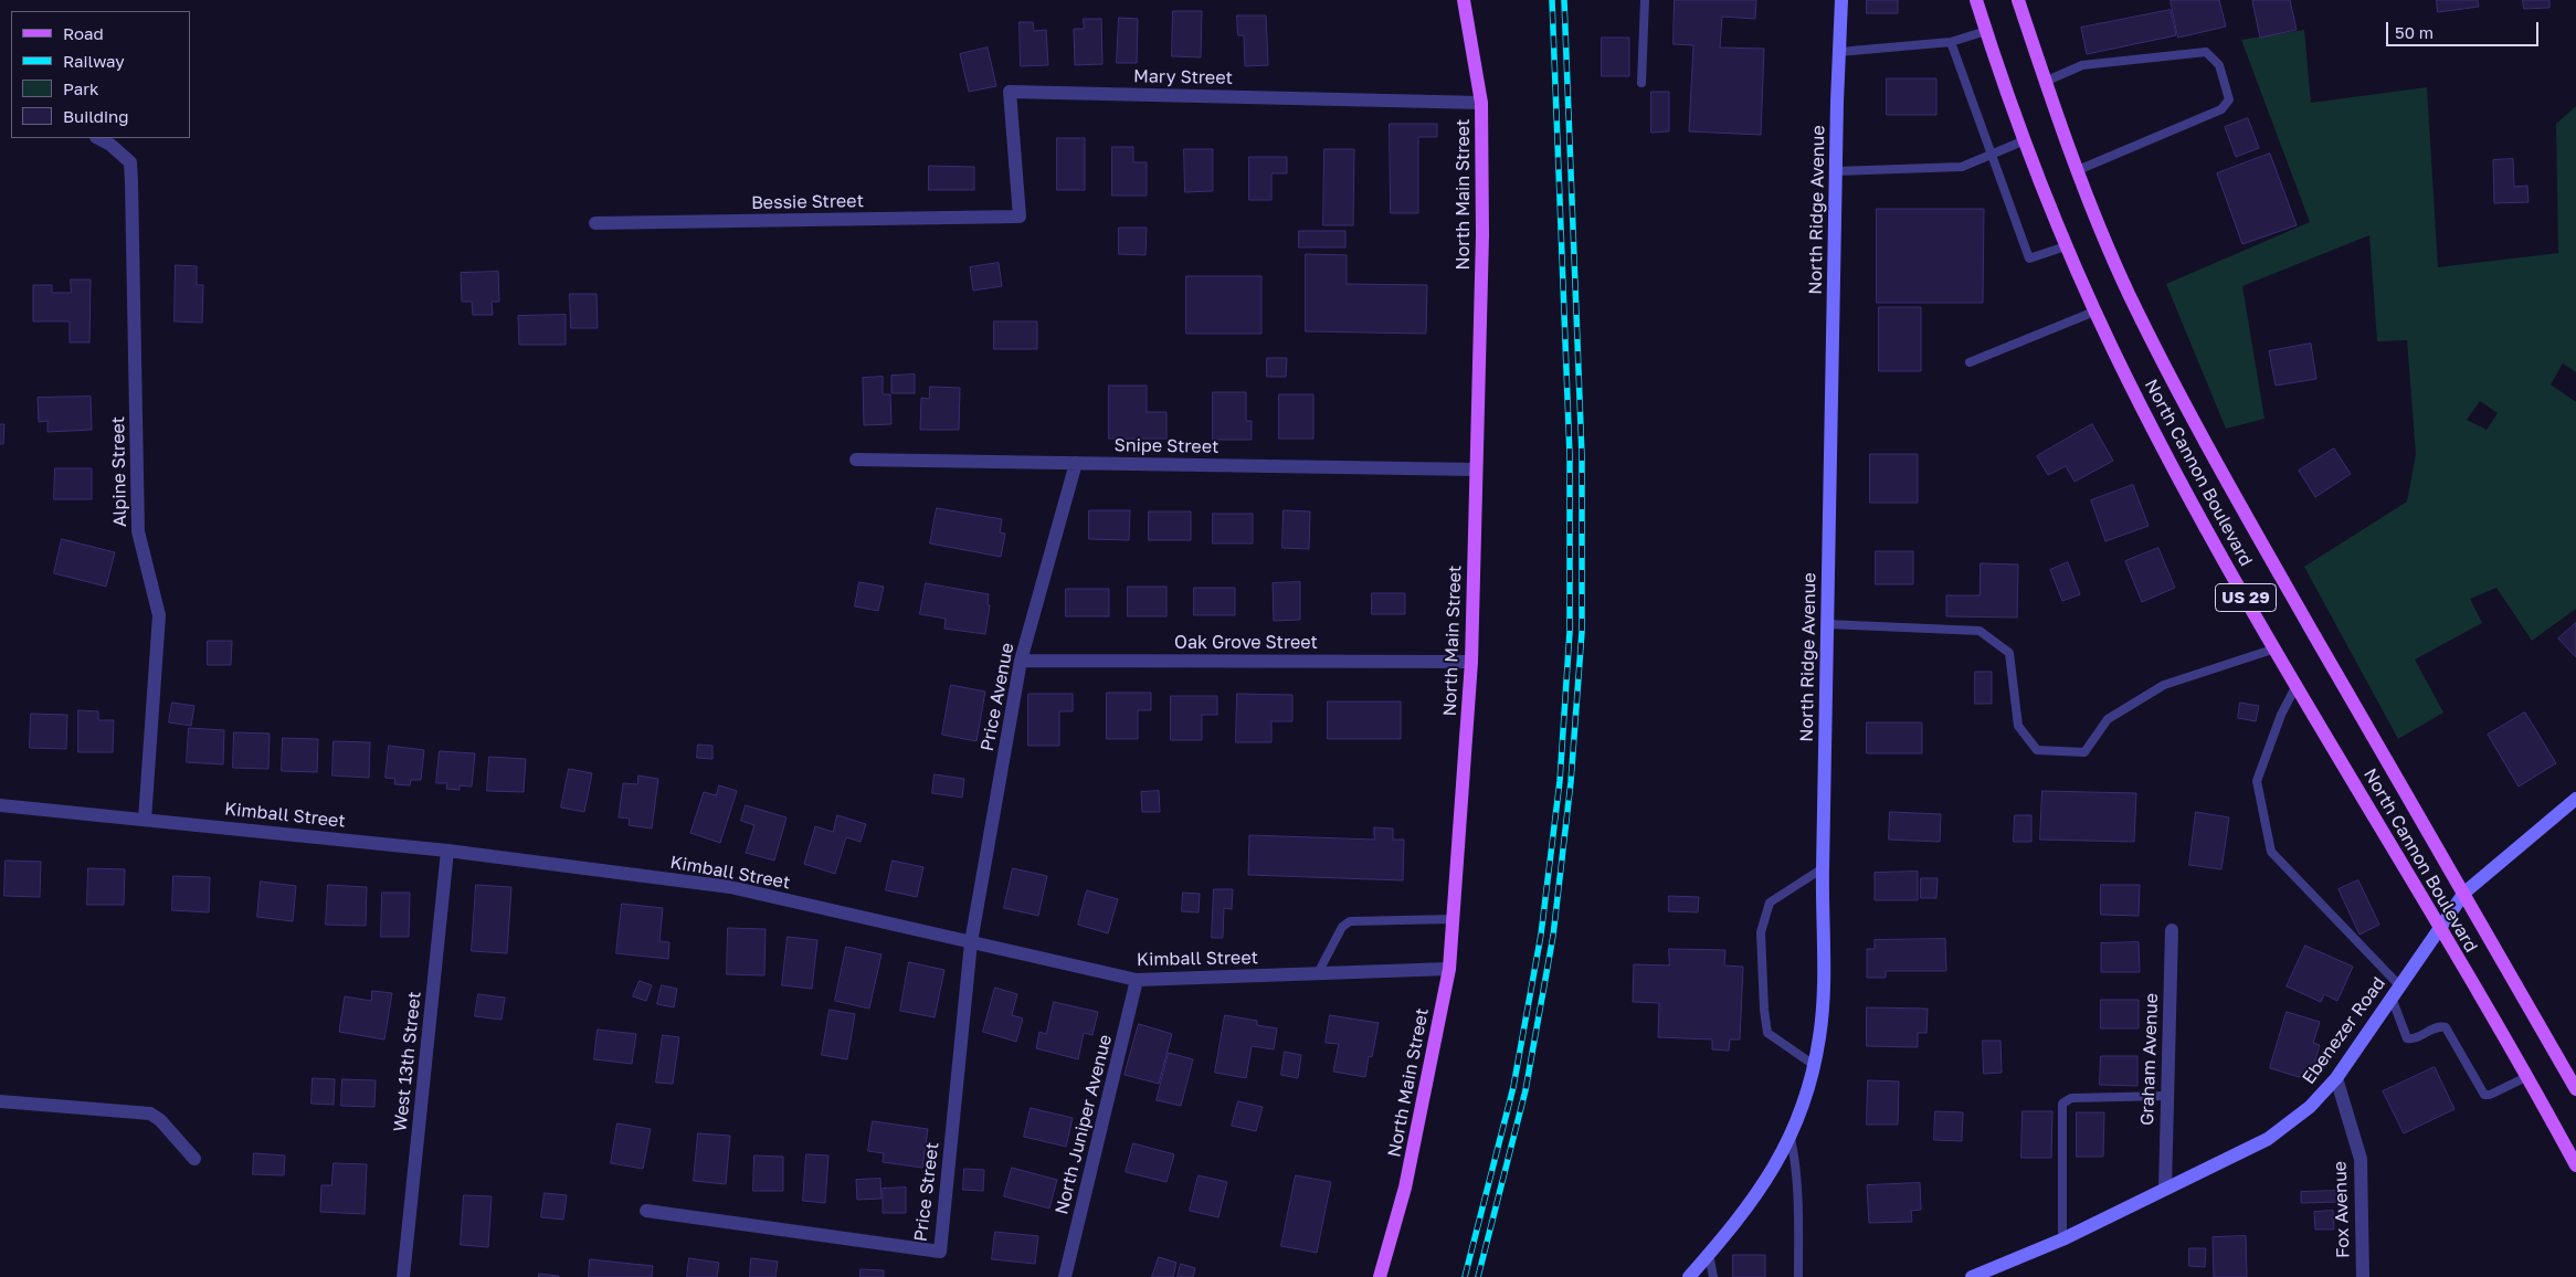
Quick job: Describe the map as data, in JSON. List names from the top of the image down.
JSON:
{
  "streets": {
    "main road": ["North Main Street", "North Cannon Boulevard", "US 29"],
    "street": [
      "Mary Street",
      "Bessie Street",
      "North Ridge Avenue",
      "Snipe Street",
      "Alpine Street",
      "Oak Grove Street",
      "Price Avenue",
      "Kimball Street",
      "Ebenezer Road",
      "Graham Avenue",
      "West 13th Street",
      "North Juniper Avenue",
      "Price Street",
      "Fox Avenue"
    ]
  },
  "crossings": [
    ["Mary Street", "North Main Street"],
    ["Mary Street", "Bessie Street"],
    ["North Main Street", "Snipe Street"],
    ["North Main Street", "Oak Grove Street"],
    ["North Main Street", "Kimball Street"],
    ["Snipe Street", "Price Avenue"],
    ["Alpine Street", "Kimball Street"],
    ["North Cannon Boulevard", "Ebenezer Road"],
    ["Oak Grove Street", "Price Avenue"],
    ["Price Avenue", "Kimball Street"],
    ["Price Avenue", "Price Street"],
    ["Kimball Street", "West 13th Street"],
    ["Kimball Street", "North Juniper Avenue"],
    ["Kimball Street", "Price Street"],
    ["Ebenezer Road", "Graham Avenue"],
    ["Ebenezer Road", "Fox Avenue"]
  ],
  "legend": [
    "Road",
    "Railway",
    "Park",
    "Building"
  ],
  "scale_bar": "50 m"
}
